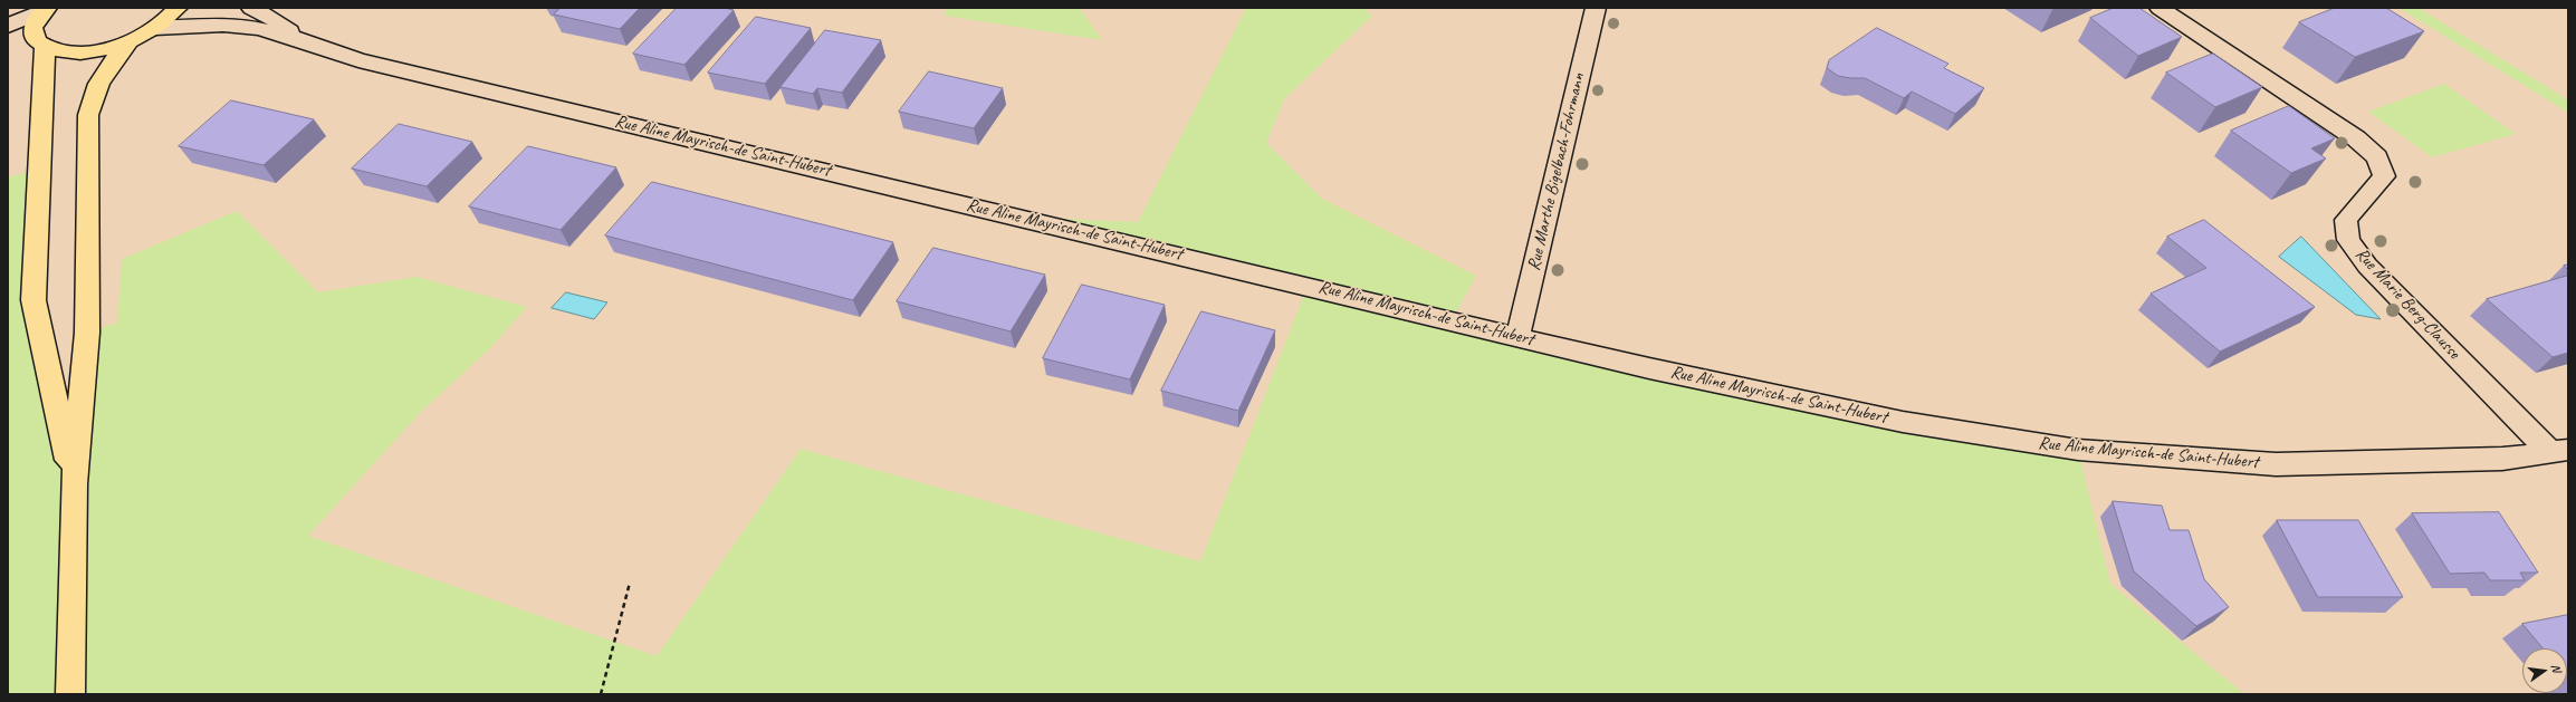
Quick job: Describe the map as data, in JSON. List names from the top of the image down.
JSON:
{
  "streets": {
    "street": ["Rue Aline Mayrisch-de Saint-Hubert", "Rue Marthe Bigelbach-Fohrmann", "Rue Marie Berg-Clausse"]
  },
  "crossings": [
    ["Rue Aline Mayrisch-de Saint-Hubert", "Rue Marthe Bigelbach-Fohrmann"],
    ["Rue Aline Mayrisch-de Saint-Hubert", "Rue Marie Berg-Clausse"]
  ],
  "north": "right"
}
